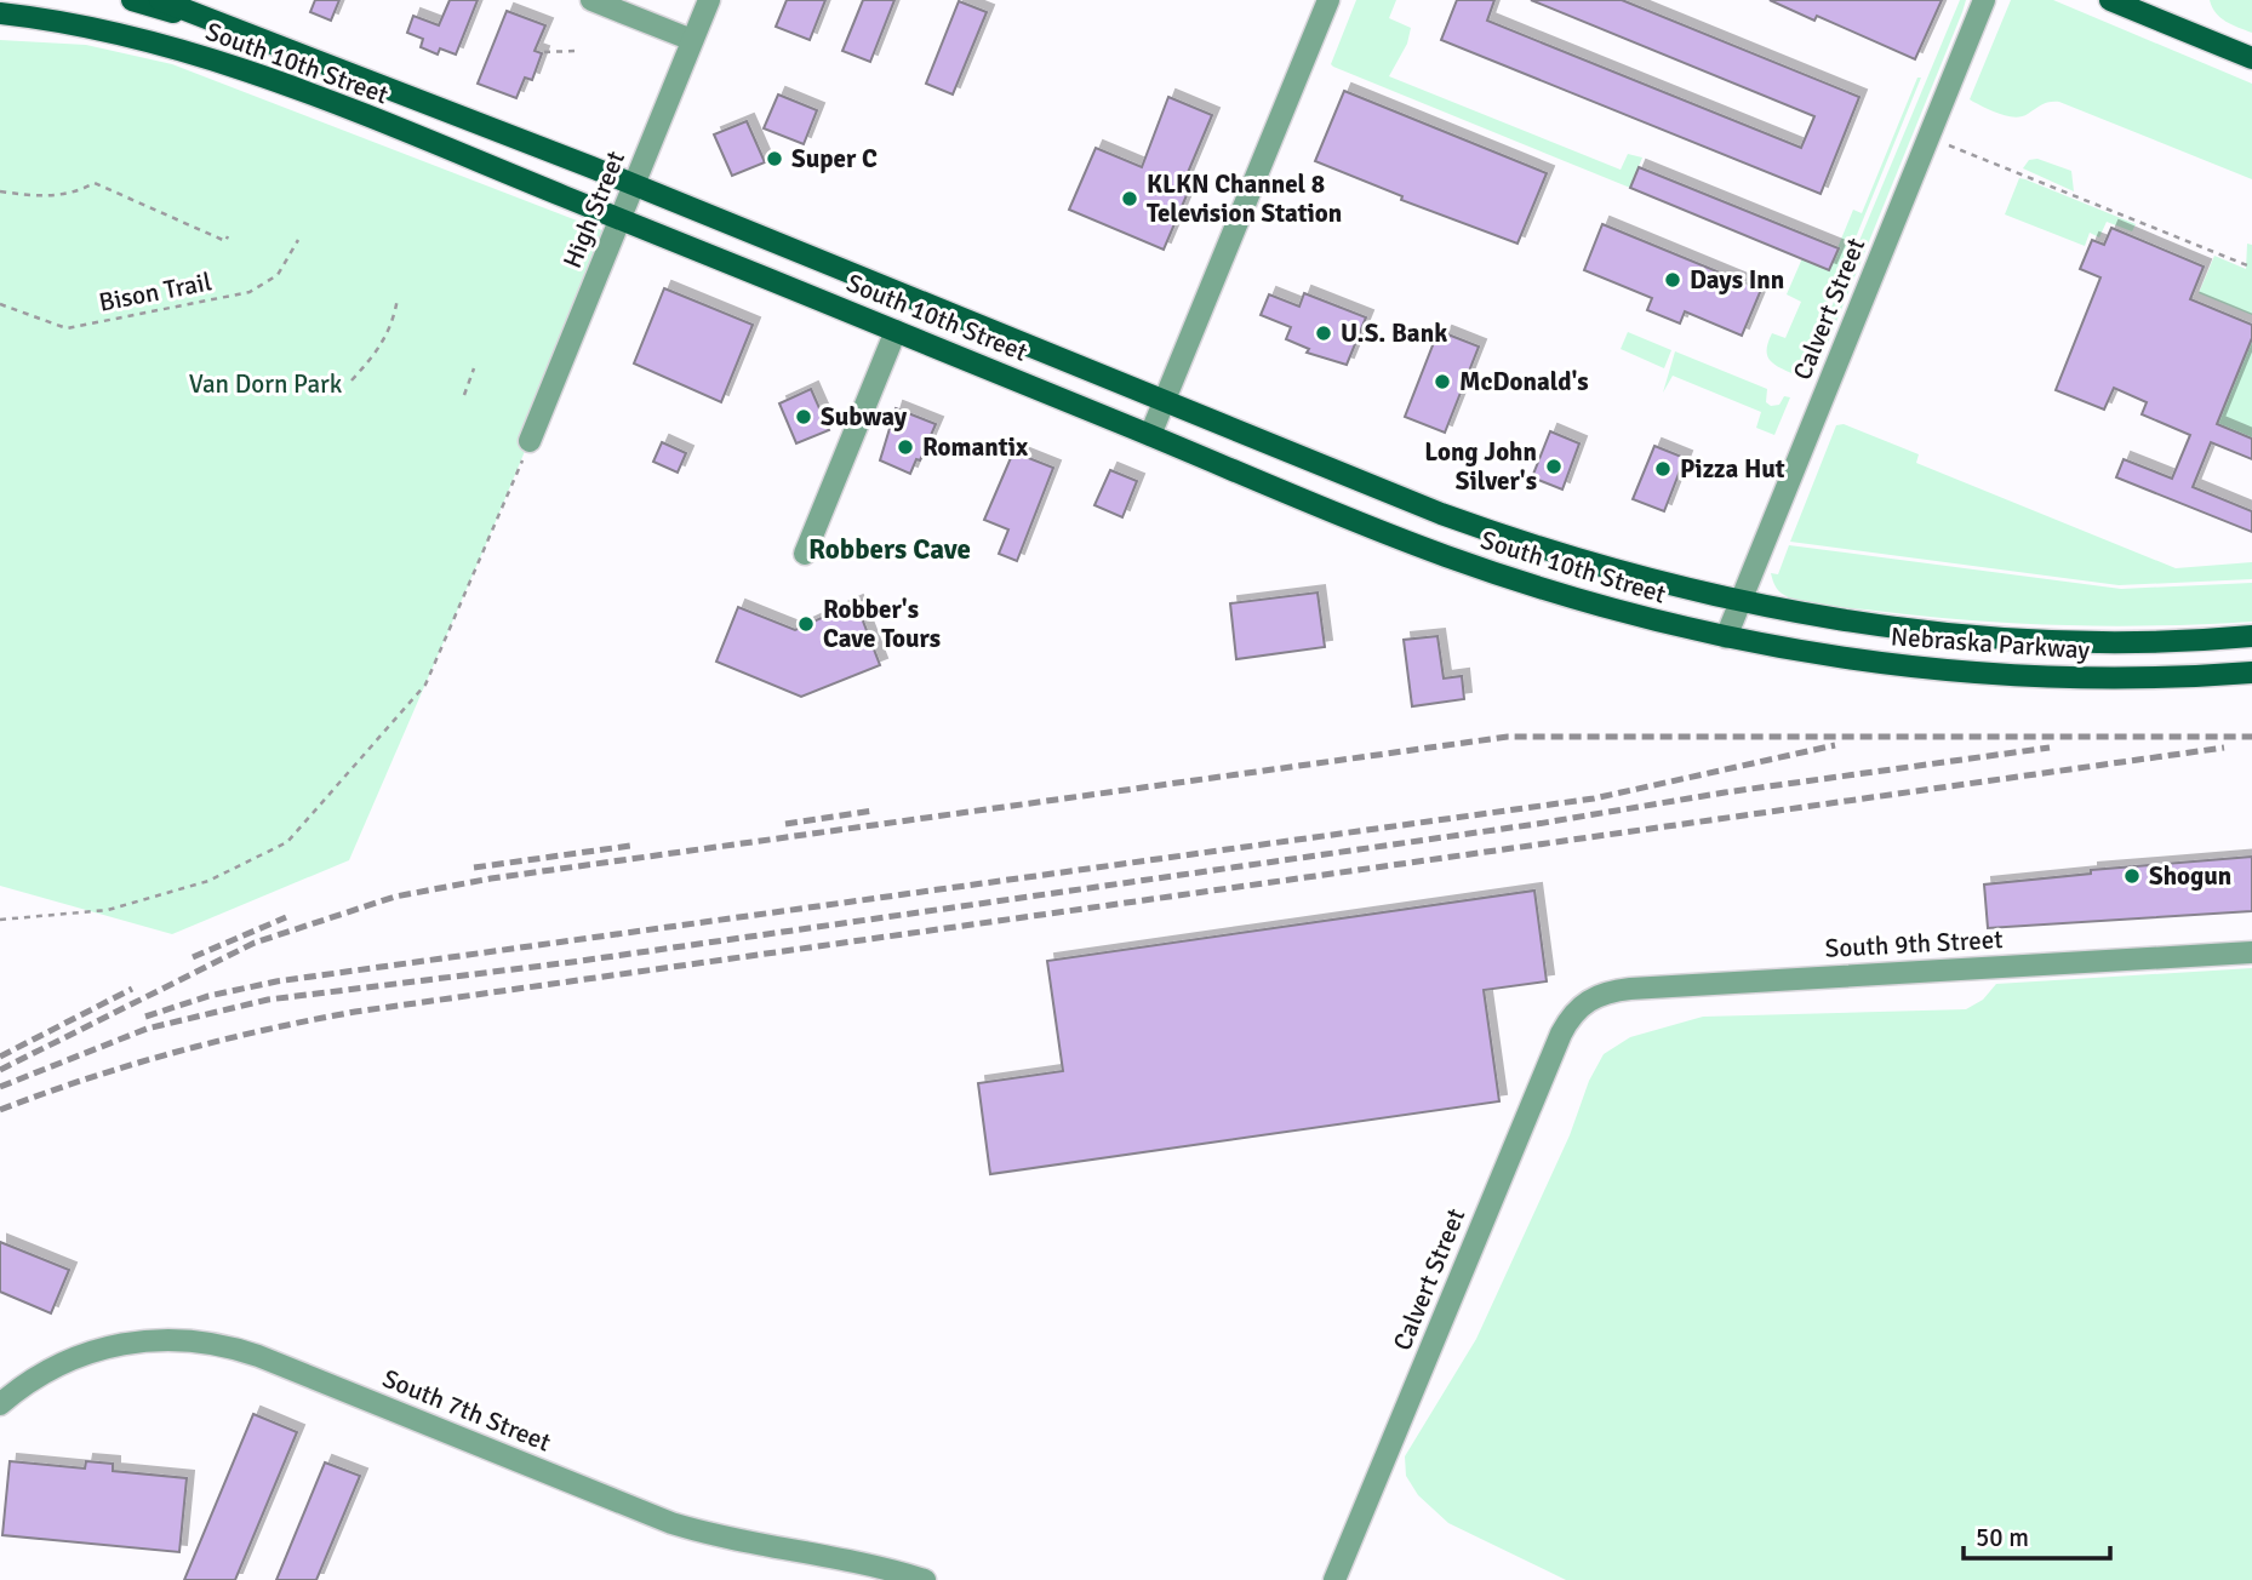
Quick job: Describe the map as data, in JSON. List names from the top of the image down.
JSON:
{
  "streets": {
    "main road": ["South 10th Street", "Nebraska Parkway"],
    "street": [
      "High Street",
      "Calvert Street",
      "South 9th Street",
      "South 7th Street"
    ],
    "path": ["Bison Trail"]
  },
  "crossings": [
    ["South 10th Street", "High Street"],
    ["South 10th Street", "Calvert Street"],
    ["South 10th Street", "Nebraska Parkway"],
    ["Calvert Street", "Nebraska Parkway"],
    ["Calvert Street", "South 9th Street"]
  ],
  "districts": ["Robbers Cave"],
  "parks": ["Van Dorn Park"],
  "places": [
    "Super C",
    "KLKN Channel 8 Television Station",
    "Days Inn",
    "U.S. Bank",
    "McDonald's",
    "Subway",
    "Romantix",
    "Long John Silver's",
    "Pizza Hut",
    "Robber's Cave Tours",
    "Shogun"
  ],
  "scale_bar": "50 m"
}
